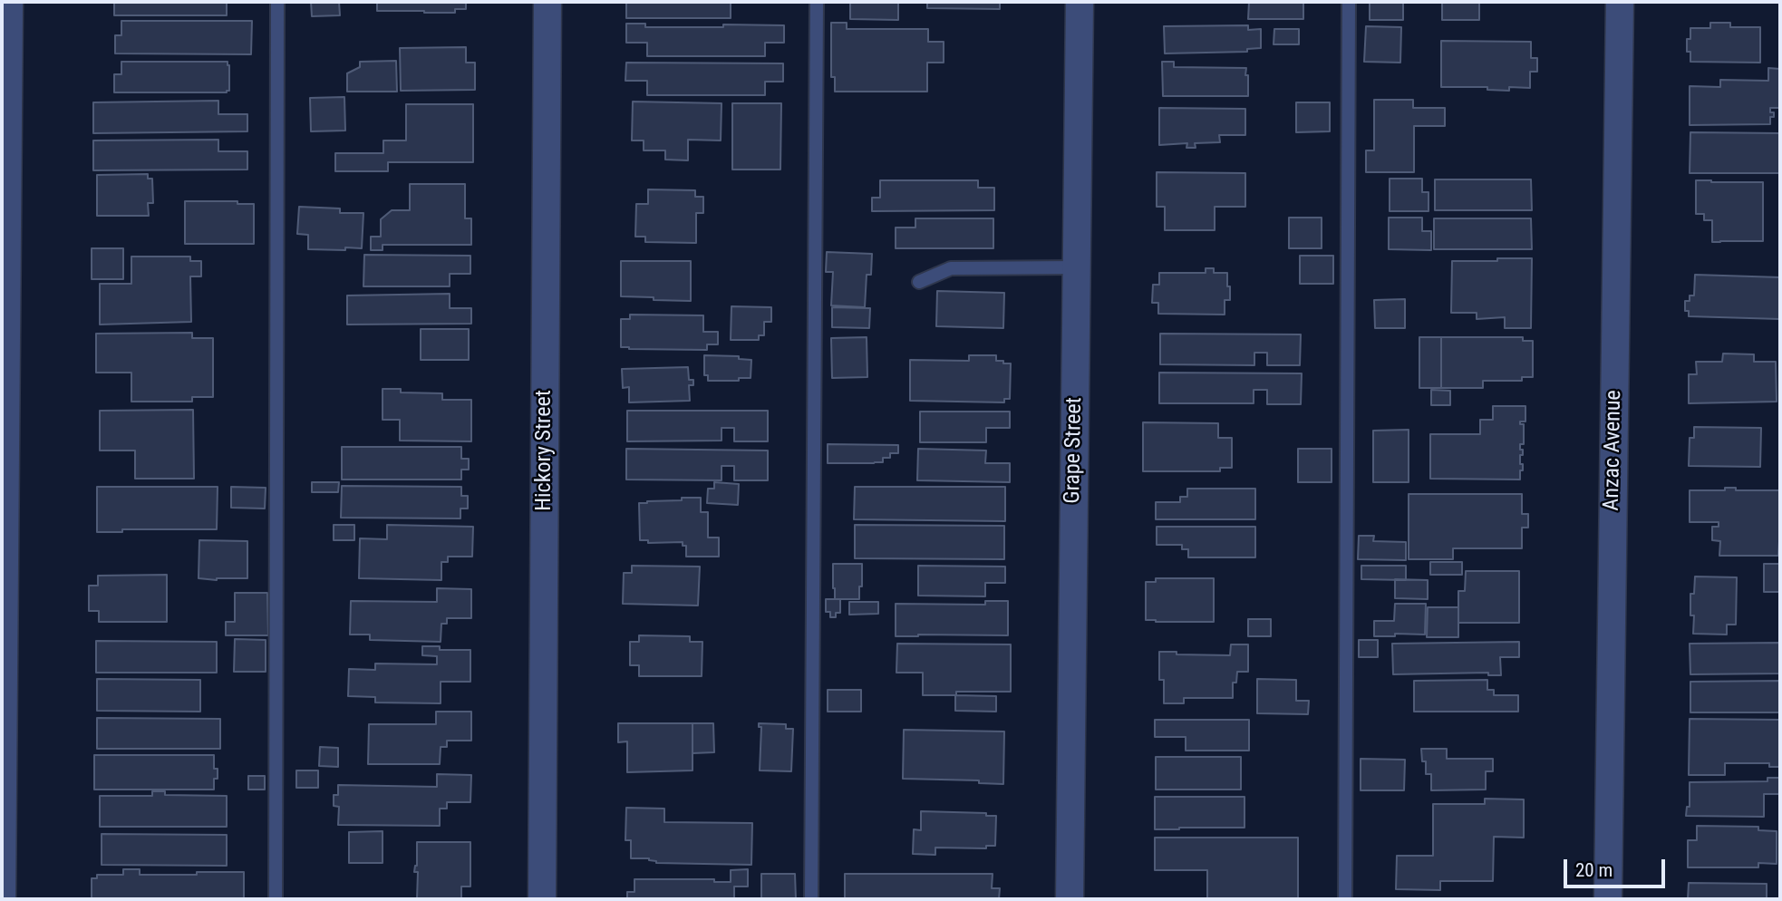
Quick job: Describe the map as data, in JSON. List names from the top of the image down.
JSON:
{
  "streets": {
    "street": ["Hickory Street", "Grape Street", "Anzac Avenue"]
  },
  "scale_bar": "20 m"
}
